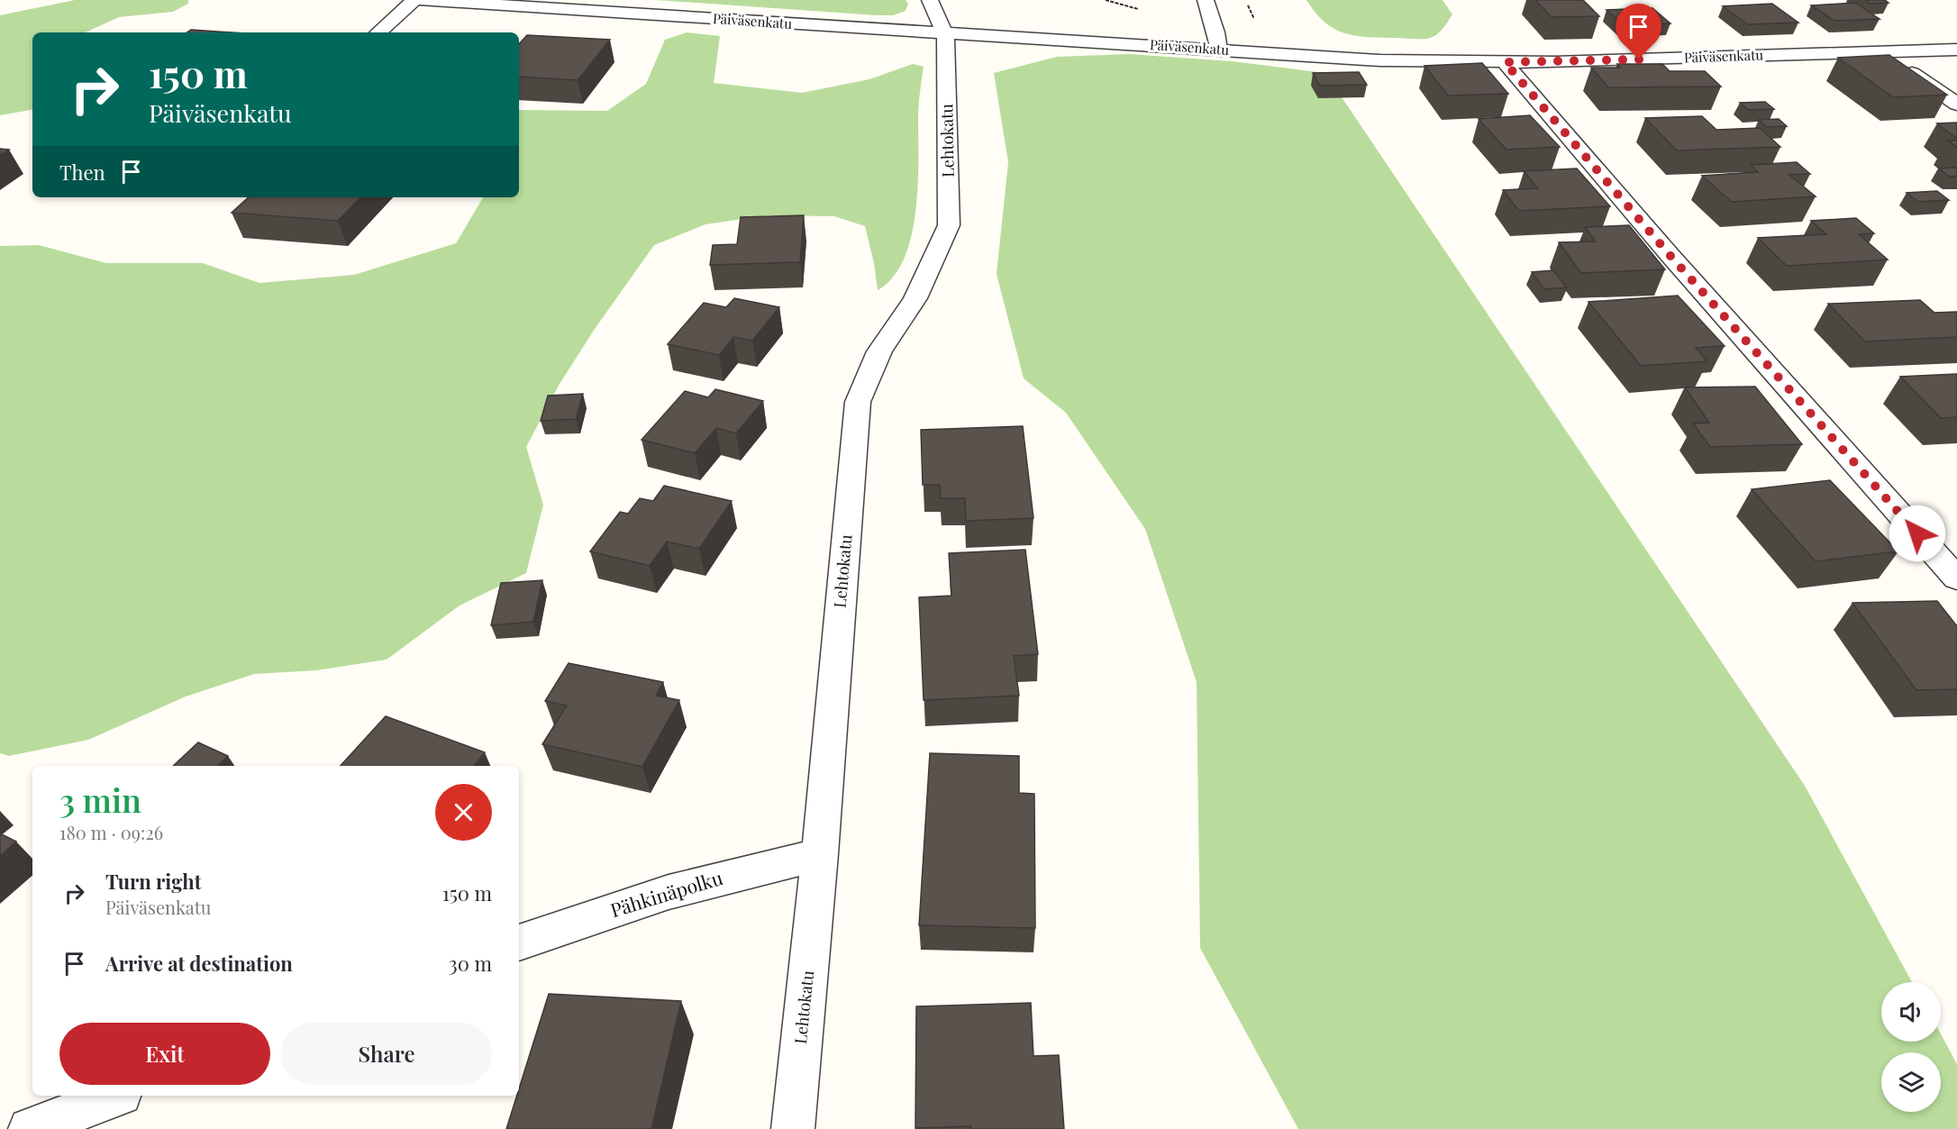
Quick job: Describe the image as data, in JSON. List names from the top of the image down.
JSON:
{
  "streets": {
    "street": ["Päiväsenkatu", "Lehtokatu", "Pähkinäpolku"]
  },
  "crossings": [
    ["Päiväsenkatu", "Lehtokatu"],
    ["Lehtokatu", "Pähkinäpolku"]
  ],
  "page": {
    "turn": ["150 m", "Päiväsenkatu"],
    "then": "Then",
    "heading": ["3 min", "180 m · 09:26"],
    "list": [
      {
        "name": "Turn right",
        "note": "Päiväsenkatu",
        "value": "150 m"
      },
      {
        "name": "Arrive at destination",
        "value": "30 m"
      }
    ],
    "buttons": ["Exit", "Share"]
  }
}
